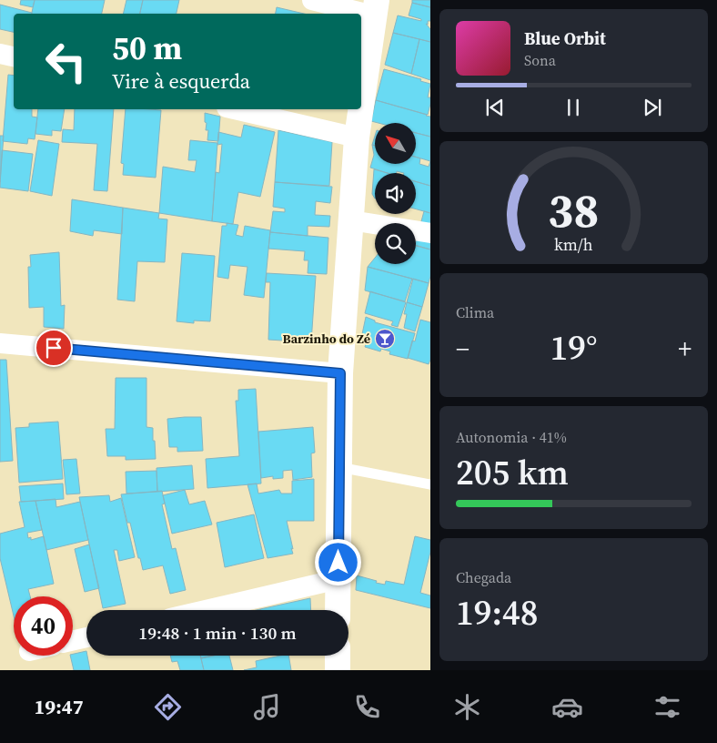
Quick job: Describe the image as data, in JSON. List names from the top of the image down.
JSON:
{
  "places": {
    "bar": ["Barzinho do Zé"]
  },
  "north": "top left",
  "page": {
    "turn": ["50 m", "Vire à esquerda"],
    "song": ["Blue Orbit", "Sona"],
    "tile": [
      "Clima",
      ["Autonomia · 41%", "205 km"],
      ["Chegada", "19:48"]
    ],
    "heat": ["−", "19°", "+"],
    "limit": "40",
    "trip": "19:48 · 1 min · 130 m",
    "tabs": "19:47",
    "gauge": ["38", "km/h"]
  }
}
